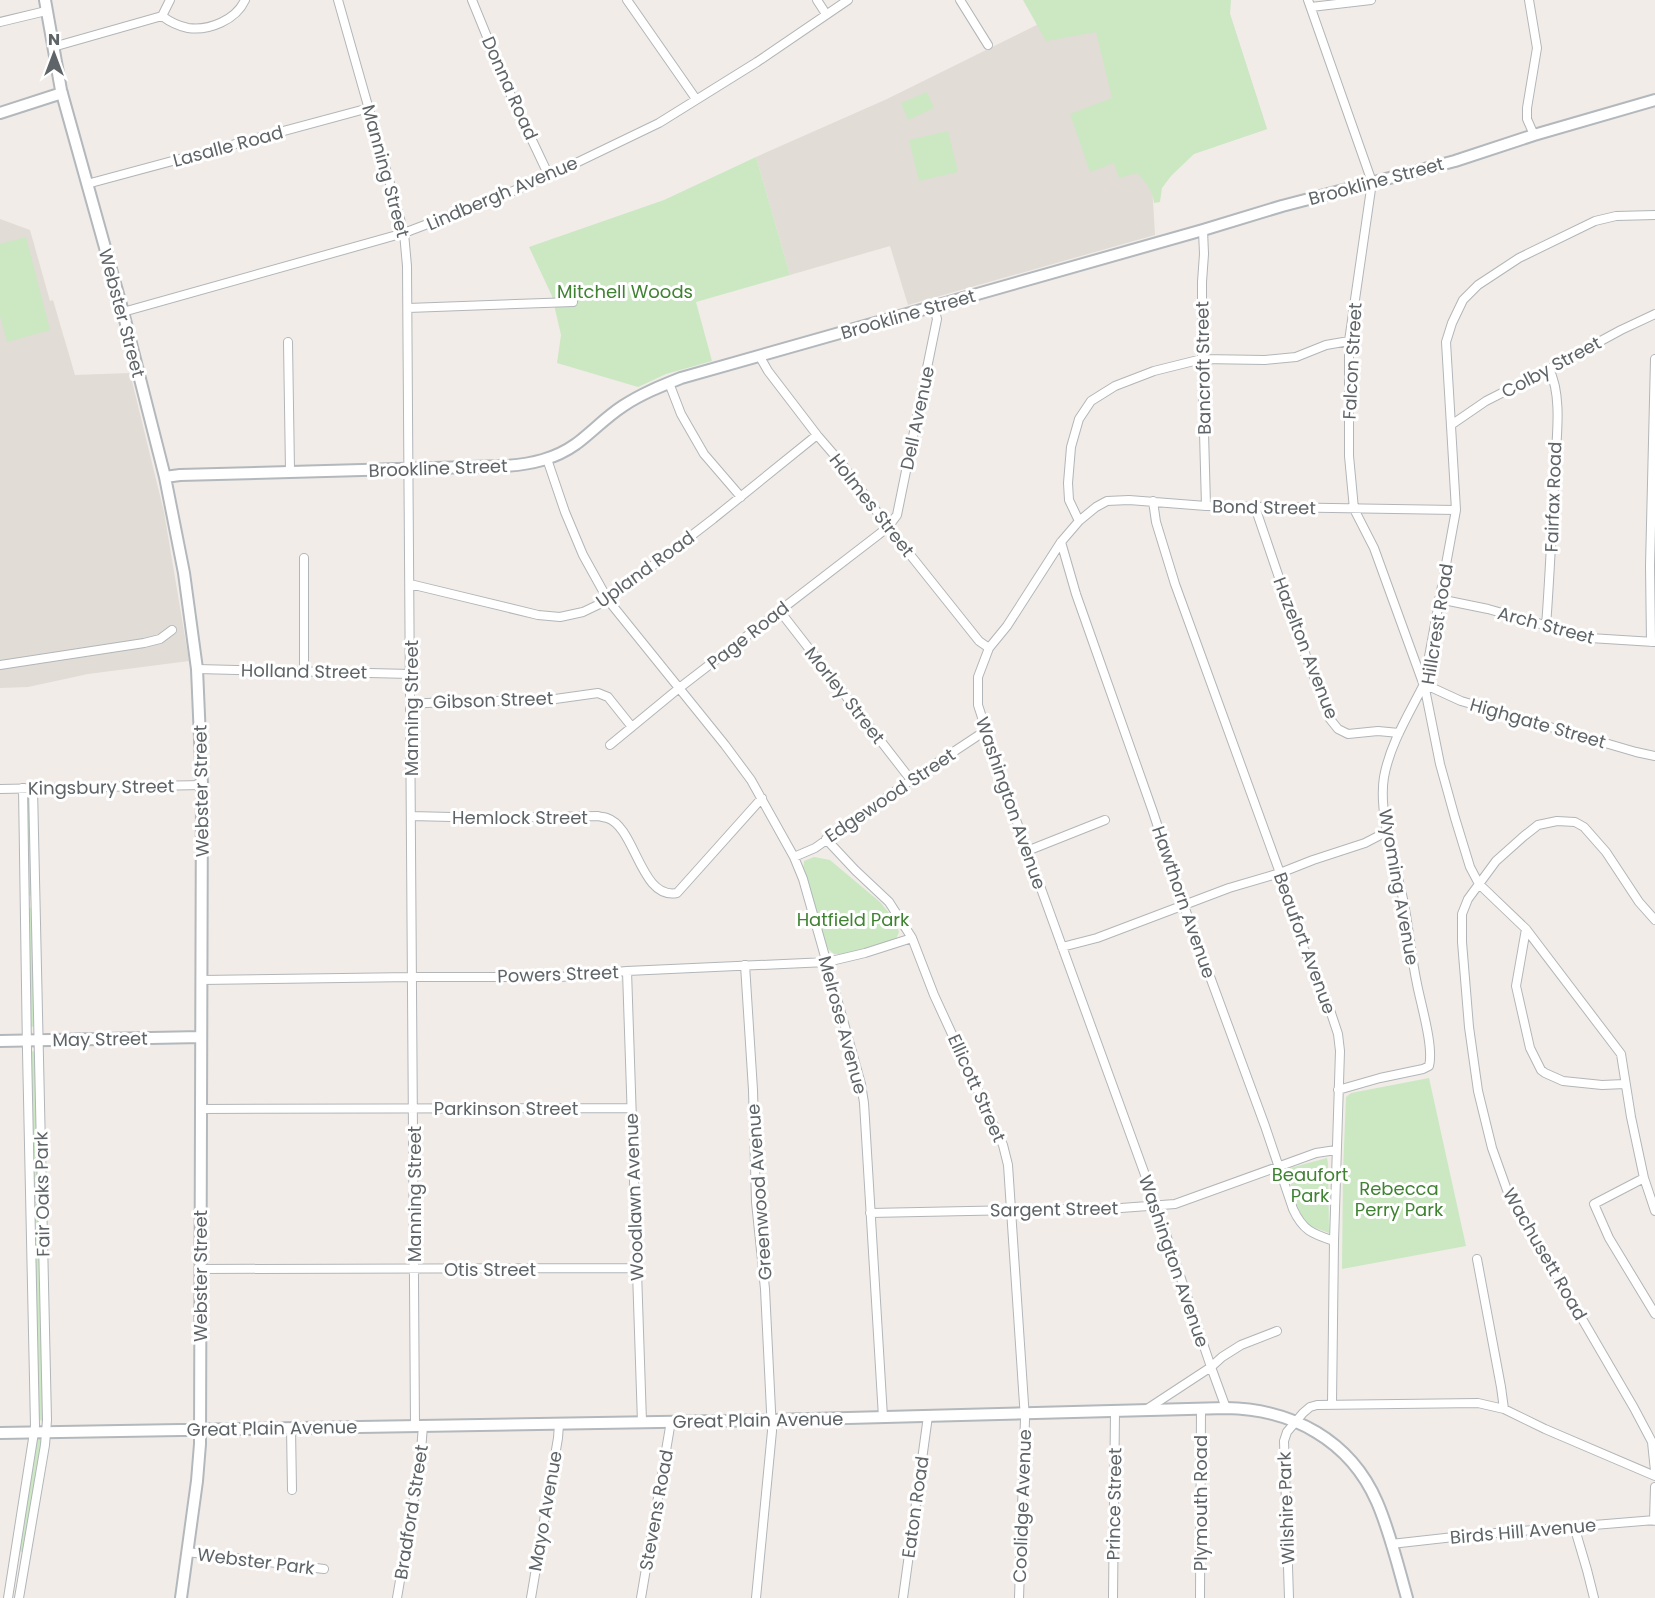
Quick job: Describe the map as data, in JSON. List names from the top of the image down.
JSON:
{
  "streets": {
    "street": [
      "Donna Road",
      "Lasalle Road",
      "Manning Street",
      "Brookline Street",
      "Lindbergh Avenue",
      "Webster Street",
      "Falcon Street",
      "Colby Street",
      "Bancroft Street",
      "Dell Avenue",
      "Fairfax Road",
      "Holmes Street",
      "Bond Street",
      "Upland Road",
      "Hillcrest Road",
      "Arch Street",
      "Page Road",
      "Hazelton Avenue",
      "Holland Street",
      "Morley Street",
      "Gibson Street",
      "Highgate Street",
      "Kingsbury Street",
      "Edgewood Street",
      "Washington Avenue",
      "Hemlock Street",
      "Wyoming Avenue",
      "Hawthorn Avenue",
      "Beaufort Avenue",
      "Powers Street",
      "Melrose Avenue",
      "May Street",
      "Ellicott Street",
      "Parkinson Street",
      "Greenwood Avenue",
      "Fair Oaks Park",
      "Woodlawn Avenue",
      "Sargent Street",
      "Wachusett Road",
      "Otis Street",
      "Great Plain Avenue",
      "Plymouth Road",
      "Prince Street",
      "Coolidge Avenue",
      "Eaton Road",
      "Wilshire Park",
      "Stevens Road",
      "Mayo Avenue",
      "Bradford Street",
      "Birds Hill Avenue",
      "Webster Park"
    ]
  },
  "crossings": [
    ["Donna Road", "Lindbergh Avenue"],
    ["Lasalle Road", "Manning Street"],
    ["Lasalle Road", "Webster Street"],
    ["Manning Street", "Brookline Street"],
    ["Manning Street", "Lindbergh Avenue"],
    ["Manning Street", "Upland Road"],
    ["Manning Street", "Holland Street"],
    ["Manning Street", "Gibson Street"],
    ["Manning Street", "Hemlock Street"],
    ["Manning Street", "Powers Street"],
    ["Manning Street", "Parkinson Street"],
    ["Manning Street", "Otis Street"],
    ["Manning Street", "Great Plain Avenue"],
    ["Manning Street", "Bradford Street"],
    ["Brookline Street", "Webster Street"],
    ["Brookline Street", "Falcon Street"],
    ["Brookline Street", "Bancroft Street"],
    ["Brookline Street", "Dell Avenue"],
    ["Brookline Street", "Holmes Street"],
    ["Brookline Street", "Melrose Avenue"],
    ["Lindbergh Avenue", "Webster Street"],
    ["Webster Street", "Holland Street"],
    ["Webster Street", "Kingsbury Street"],
    ["Webster Street", "Powers Street"],
    ["Webster Street", "May Street"],
    ["Webster Street", "Parkinson Street"],
    ["Webster Street", "Otis Street"],
    ["Webster Street", "Great Plain Avenue"],
    ["Webster Street", "Webster Park"],
    ["Falcon Street", "Bond Street"],
    ["Falcon Street", "Hillcrest Road"],
    ["Falcon Street", "Highgate Street"],
    ["Falcon Street", "Wyoming Avenue"],
    ["Colby Street", "Fairfax Road"],
    ["Colby Street", "Hillcrest Road"],
    ["Bancroft Street", "Bond Street"],
    ["Dell Avenue", "Holmes Street"],
    ["Dell Avenue", "Page Road"],
    ["Fairfax Road", "Arch Street"],
    ["Holmes Street", "Upland Road"],
    ["Holmes Street", "Page Road"],
    ["Holmes Street", "Washington Avenue"],
    ["Bond Street", "Hillcrest Road"],
    ["Bond Street", "Hazelton Avenue"],
    ["Bond Street", "Washington Avenue"],
    ["Bond Street", "Beaufort Avenue"],
    ["Upland Road", "Melrose Avenue"],
    ["Hillcrest Road", "Arch Street"],
    ["Hillcrest Road", "Highgate Street"],
    ["Hillcrest Road", "Wyoming Avenue"],
    ["Hillcrest Road", "Wachusett Road"],
    ["Page Road", "Morley Street"],
    ["Page Road", "Gibson Street"],
    ["Page Road", "Melrose Avenue"],
    ["Hazelton Avenue", "Wyoming Avenue"],
    ["Morley Street", "Edgewood Street"],
    ["Highgate Street", "Wyoming Avenue"],
    ["Kingsbury Street", "Fair Oaks Park"],
    ["Edgewood Street", "Washington Avenue"],
    ["Edgewood Street", "Melrose Avenue"],
    ["Edgewood Street", "Ellicott Street"],
    ["Washington Avenue", "Hawthorn Avenue"],
    ["Washington Avenue", "Sargent Street"],
    ["Washington Avenue", "Great Plain Avenue"],
    ["Hemlock Street", "Melrose Avenue"],
    ["Wyoming Avenue", "Beaufort Avenue"],
    ["Hawthorn Avenue", "Beaufort Avenue"],
    ["Hawthorn Avenue", "Sargent Street"],
    ["Beaufort Avenue", "Sargent Street"],
    ["Powers Street", "Melrose Avenue"],
    ["Powers Street", "Ellicott Street"],
    ["Powers Street", "Greenwood Avenue"],
    ["Powers Street", "Woodlawn Avenue"],
    ["Melrose Avenue", "Sargent Street"],
    ["Melrose Avenue", "Great Plain Avenue"],
    ["May Street", "Fair Oaks Park"],
    ["Ellicott Street", "Sargent Street"],
    ["Ellicott Street", "Great Plain Avenue"],
    ["Ellicott Street", "Coolidge Avenue"],
    ["Parkinson Street", "Woodlawn Avenue"],
    ["Greenwood Avenue", "Great Plain Avenue"],
    ["Fair Oaks Park", "Great Plain Avenue"],
    ["Woodlawn Avenue", "Otis Street"],
    ["Woodlawn Avenue", "Great Plain Avenue"],
    ["Great Plain Avenue", "Plymouth Road"],
    ["Great Plain Avenue", "Prince Street"],
    ["Great Plain Avenue", "Coolidge Avenue"],
    ["Great Plain Avenue", "Eaton Road"],
    ["Great Plain Avenue", "Wilshire Park"],
    ["Great Plain Avenue", "Stevens Road"],
    ["Great Plain Avenue", "Mayo Avenue"],
    ["Great Plain Avenue", "Bradford Street"],
    ["Great Plain Avenue", "Birds Hill Avenue"]
  ],
  "parks": [
    "Mitchell Woods",
    "Hatfield Park",
    "Beaufort Park",
    "Rebecca Perry Park"
  ],
  "north": "top"
}
